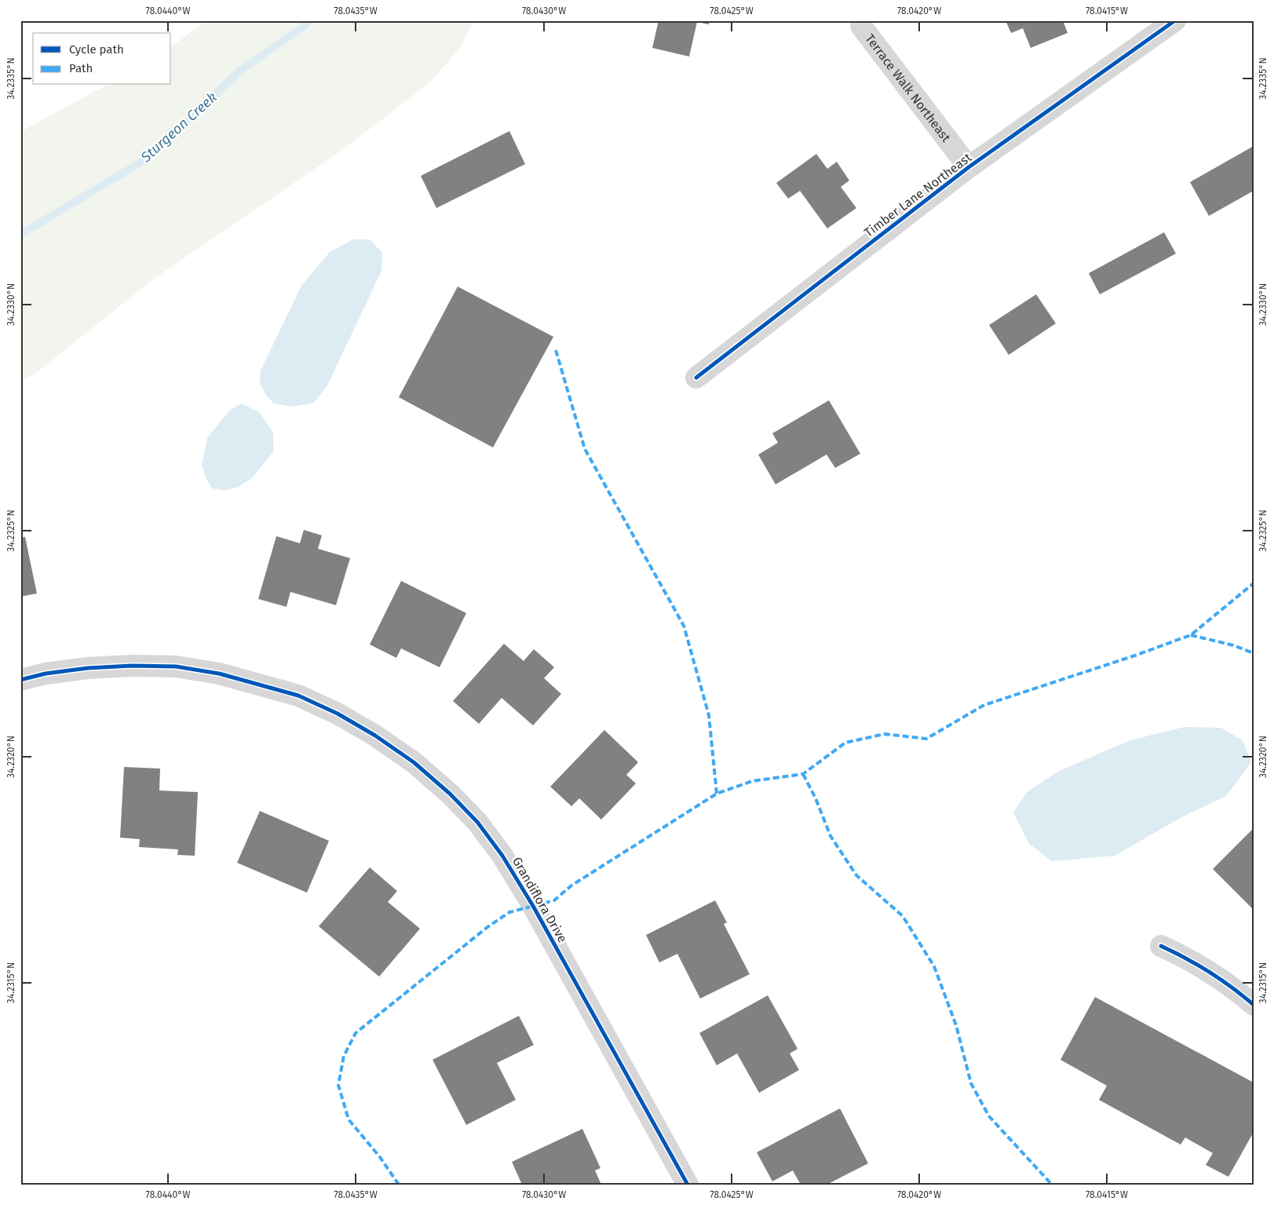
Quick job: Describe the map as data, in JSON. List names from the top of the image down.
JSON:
{
  "streets": {
    "street": ["Terrace Walk Northeast", "Timber Lane Northeast", "Grandiflora Drive"]
  },
  "crossings": [
    ["Terrace Walk Northeast", "Timber Lane Northeast"]
  ],
  "water": ["Sturgeon Creek"],
  "legend": ["Cycle path", "Path"],
  "coordinates": [
    "78.0440°W",
    "78.0435°W",
    "78.0430°W",
    "78.0425°W",
    "78.0420°W",
    "78.0415°W",
    "34.2335°N",
    "34.2330°N",
    "34.2325°N",
    "34.2320°N",
    "34.2315°N"
  ]
}
